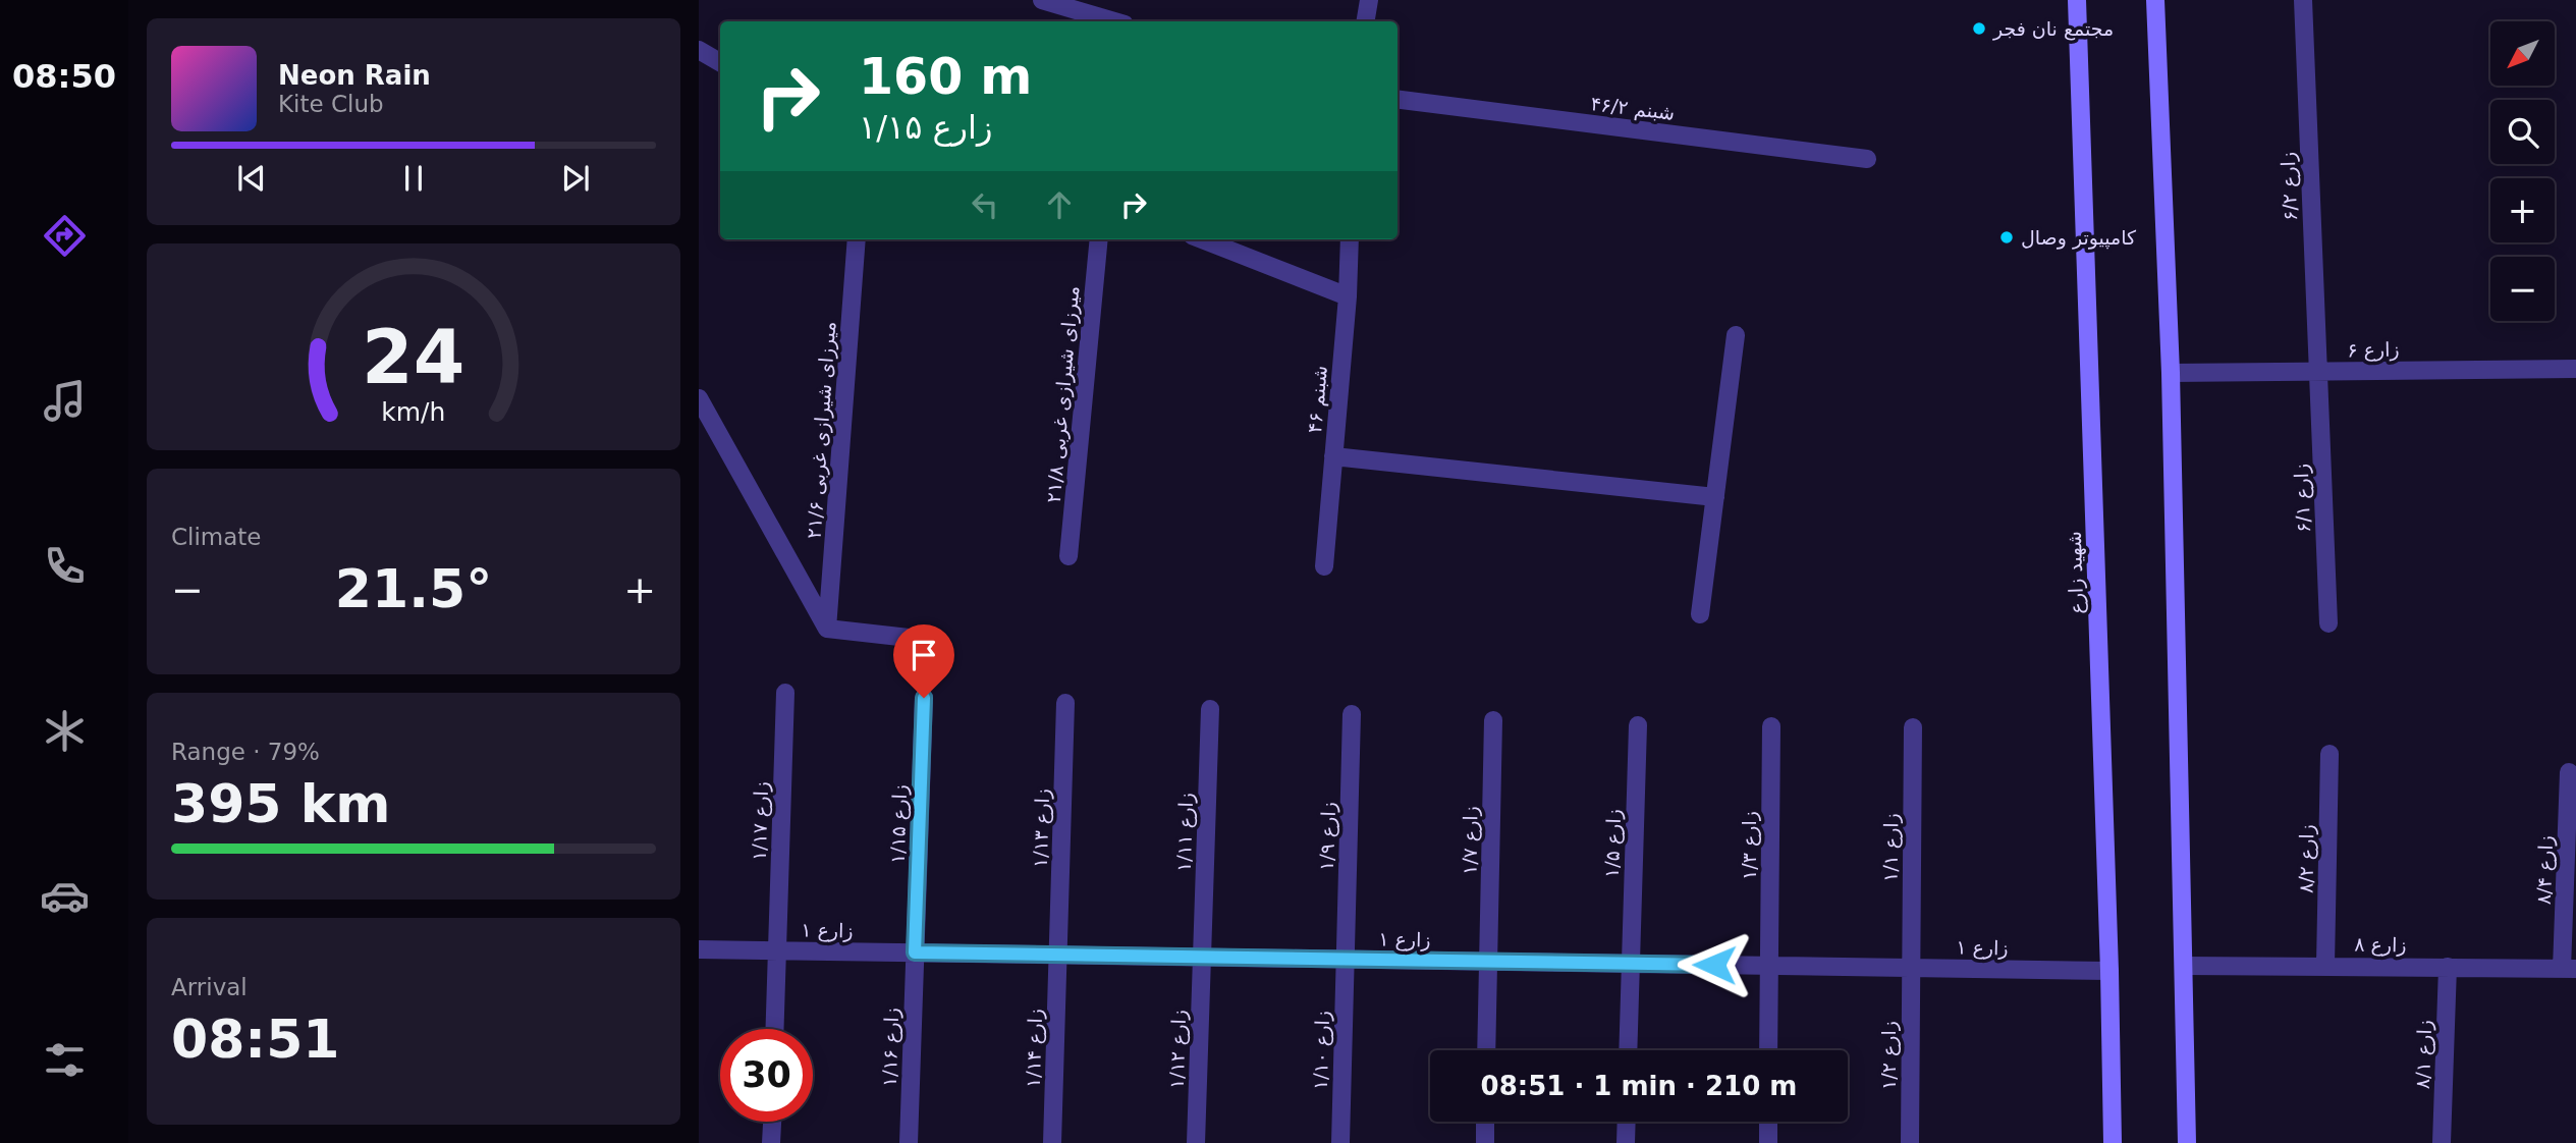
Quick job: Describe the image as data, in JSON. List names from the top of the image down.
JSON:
{
  "streets": {
    "street": [
      "۴۶/۲ شبنم",
      "۶/۲ زارع",
      "۶ زارع",
      "۲۱/۸ میرزای شیرازی غربی",
      "۴۶ شبنم",
      "۲۱/۶ میرزای شیرازی غربی",
      "۶/۱ زارع",
      "شهید زارع",
      "۱/۱۷ زارع",
      "۱/۱۵ زارع",
      "۱/۱۳ زارع",
      "۱/۱۱ زارع",
      "۱/۹ زارع",
      "۱/۷ زارع",
      "۱/۵ زارع",
      "۱/۳ زارع",
      "۱/۱ زارع",
      "۸/۲ زارع",
      "۸/۴ زارع",
      "۱ زارع",
      "۸ زارع",
      "۱/۱۶ زارع",
      "۱/۱۴ زارع",
      "۱/۱۲ زارع",
      "۱/۱۰ زارع",
      "۸/۱ زارع",
      "۱/۲ زارع"
    ]
  },
  "crossings": [
    ["۶/۲ زارع", "۶ زارع"],
    ["۶/۲ زارع", "۶/۱ زارع"],
    ["۶ زارع", "۶/۱ زارع"],
    ["شهید زارع", "۱ زارع"],
    ["۱/۱۷ زارع", "۱ زارع"],
    ["۱/۱۵ زارع", "۱ زارع"],
    ["۱/۱۵ زارع", "۱/۱۶ زارع"],
    ["۱/۱۳ زارع", "۱ زارع"],
    ["۱/۱۳ زارع", "۱/۱۴ زارع"],
    ["۱/۱۱ زارع", "۱ زارع"],
    ["۱/۱۱ زارع", "۱/۱۲ زارع"],
    ["۱/۹ زارع", "۱ زارع"],
    ["۱/۹ زارع", "۱/۱۰ زارع"],
    ["۱/۷ زارع", "۱ زارع"],
    ["۱/۵ زارع", "۱ زارع"],
    ["۱/۳ زارع", "۱ زارع"],
    ["۱/۱ زارع", "۱ زارع"],
    ["۱/۱ زارع", "۱/۲ زارع"],
    ["۸/۲ زارع", "۸ زارع"],
    ["۸/۴ زارع", "۸ زارع"],
    ["۱ زارع", "۱/۱۶ زارع"],
    ["۱ زارع", "۱/۱۴ زارع"],
    ["۱ زارع", "۱/۱۲ زارع"],
    ["۱ زارع", "۱/۱۰ زارع"],
    ["۱ زارع", "۱/۲ زارع"],
    ["۸ زارع", "۸/۱ زارع"]
  ],
  "places": ["مجتمع نان فجر", "کامپیوتر وصال"],
  "north": "bottom left",
  "page": {
    "tabs": "08:50",
    "map_buttons": ["+", "−"],
    "turn": ["160 m", "۱/۱۵ زارع"],
    "song": ["Neon Rain", "Kite Club"],
    "tile": [
      "Climate",
      ["Range · 79%", "395 km"],
      ["Arrival", "08:51"]
    ],
    "heat": ["−", "21.5°", "+"],
    "limit": "30",
    "trip": "08:51 · 1 min · 210 m",
    "gauge": ["24", "km/h"]
  }
}
